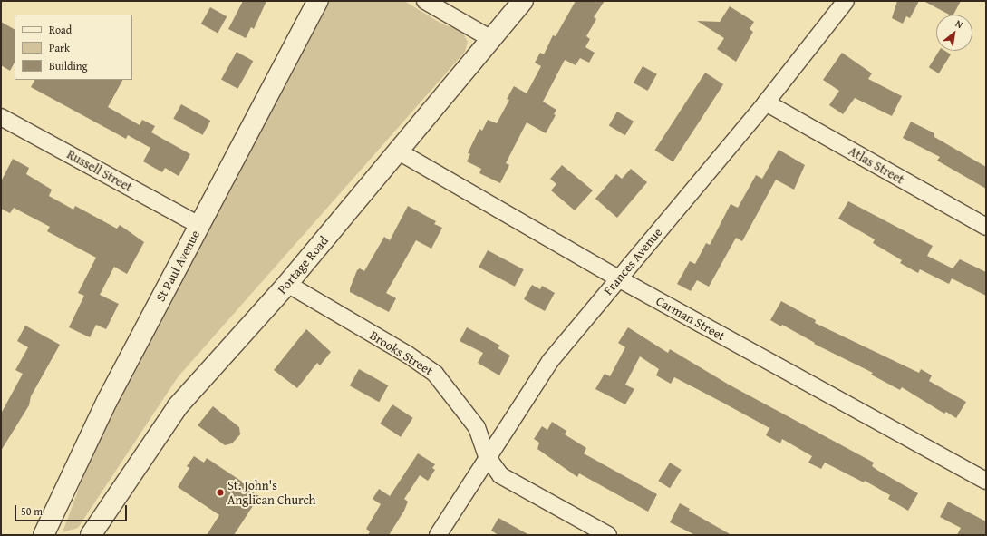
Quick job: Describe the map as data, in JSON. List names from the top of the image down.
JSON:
{
  "streets": {
    "street": [
      "Atlas Street",
      "Russell Street",
      "Frances Avenue",
      "Portage Road",
      "St Paul Avenue",
      "Carman Street",
      "Brooks Street"
    ]
  },
  "crossings": [
    ["Atlas Street", "Frances Avenue"],
    ["Russell Street", "St Paul Avenue"],
    ["Frances Avenue", "Carman Street"],
    ["Frances Avenue", "Brooks Street"],
    ["Portage Road", "Carman Street"],
    ["Portage Road", "Brooks Street"]
  ],
  "places": ["St. John's Anglican Church"],
  "legend": ["Road", "Park", "Building"],
  "scale_bar": "50 m",
  "north": "top right"
}
